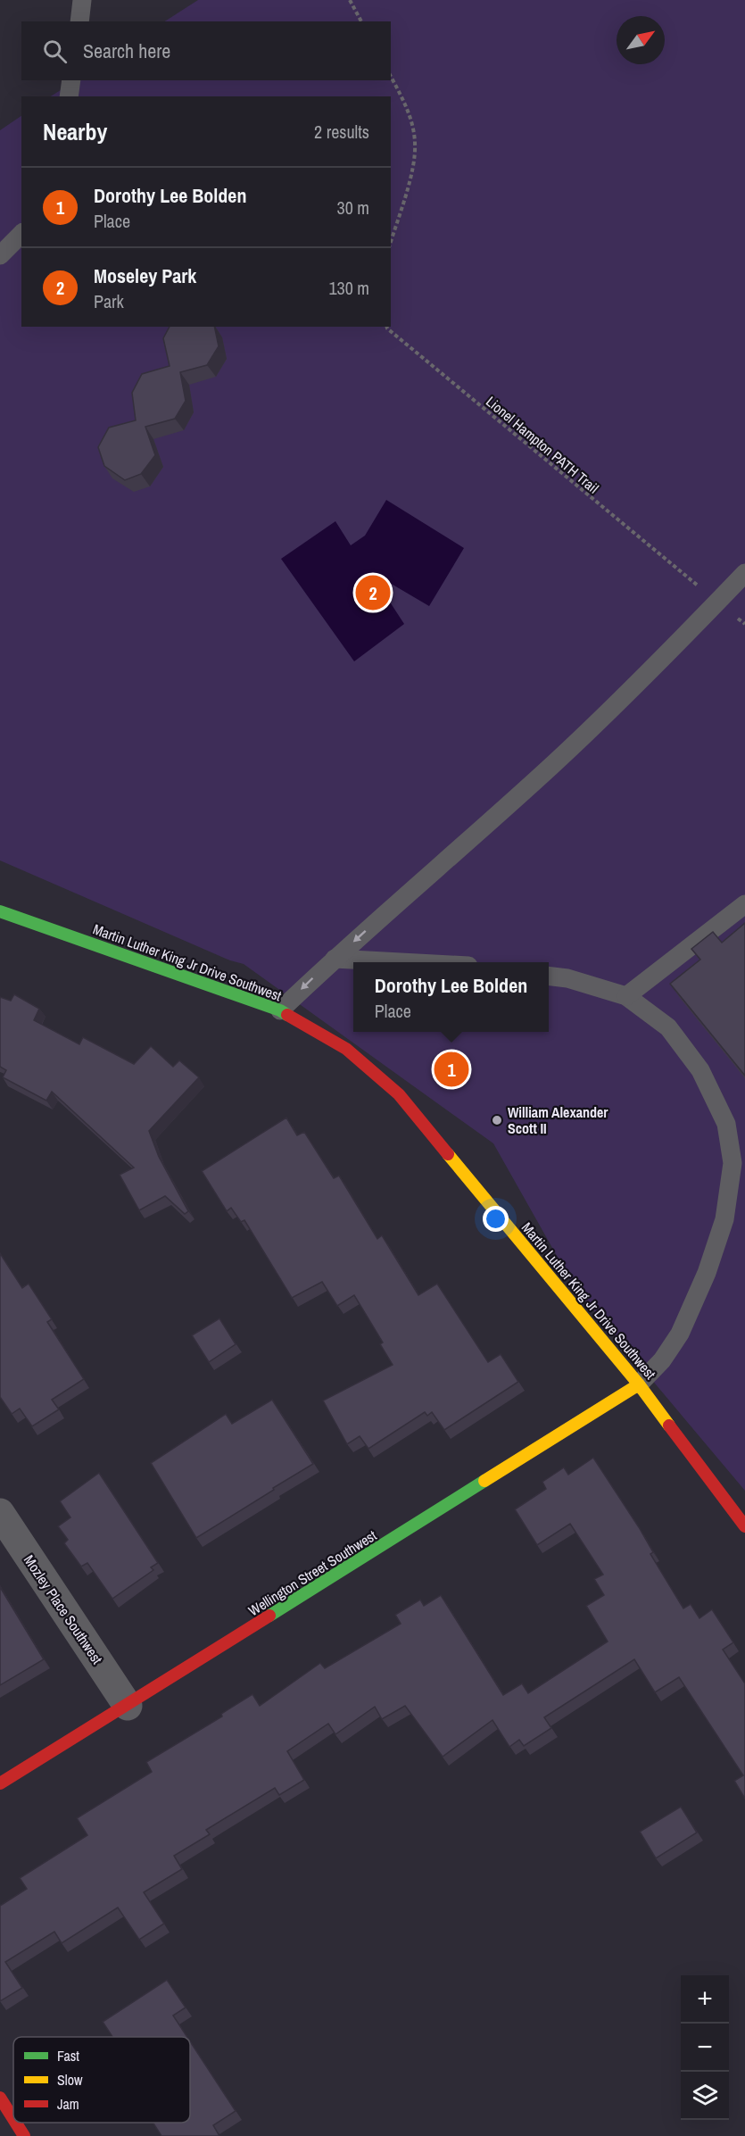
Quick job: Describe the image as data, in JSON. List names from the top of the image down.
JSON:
{
  "streets": {
    "main road": ["Martin Luther King Jr Drive Southwest", "Wellington Street Southwest"],
    "street": ["Mozley Place Southwest"],
    "path": ["Lionel Hampton PATH Trail"]
  },
  "crossings": [
    ["Martin Luther King Jr Drive Southwest", "Wellington Street Southwest"],
    ["Wellington Street Southwest", "Mozley Place Southwest"]
  ],
  "places": ["William Alexander Scott II"],
  "legend": ["Fast", "Slow", "Jam"],
  "north": "top right",
  "page": {
    "search": "Search here",
    "heading": ["Nearby", "2 results"],
    "list": [
      {
        "mark": "1",
        "name": "Dorothy Lee Bolden",
        "note": "Place",
        "value": "30 m"
      },
      {
        "mark": "2",
        "name": "Moseley Park",
        "note": "Park",
        "value": "130 m"
      }
    ],
    "pins": ["2", "1"],
    "popup": ["Dorothy Lee Bolden", "Place"],
    "map_buttons": ["+", "−"]
  }
}
